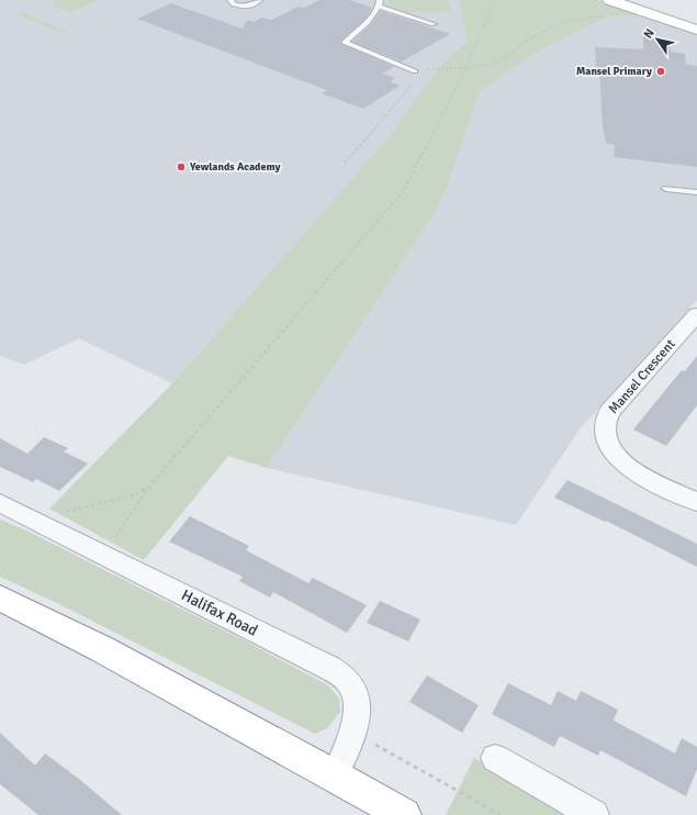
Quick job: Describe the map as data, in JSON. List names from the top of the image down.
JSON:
{
  "streets": {
    "street": ["Mansel Crescent", "Halifax Road"]
  },
  "places": ["Mansel Primary", "Yewlands Academy"],
  "north": "top left"
}
